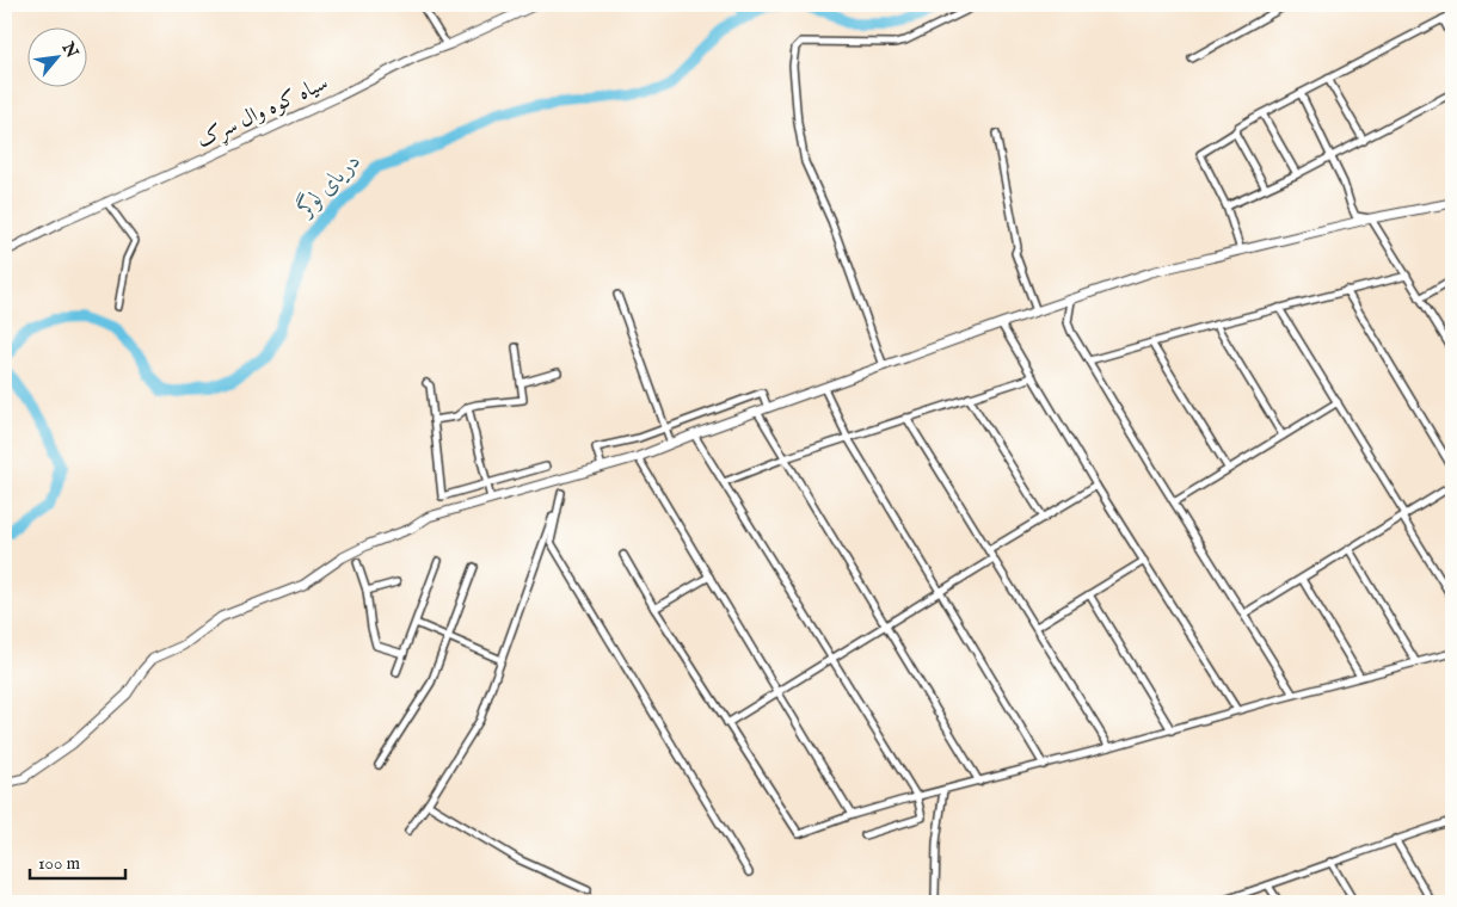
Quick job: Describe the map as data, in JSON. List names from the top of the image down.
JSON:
{
  "streets": {
    "street": ["سیاه کوه وال سړک"]
  },
  "water": ["دریای لوگر"],
  "scale_bar": "100 m",
  "north": "top right"
}
